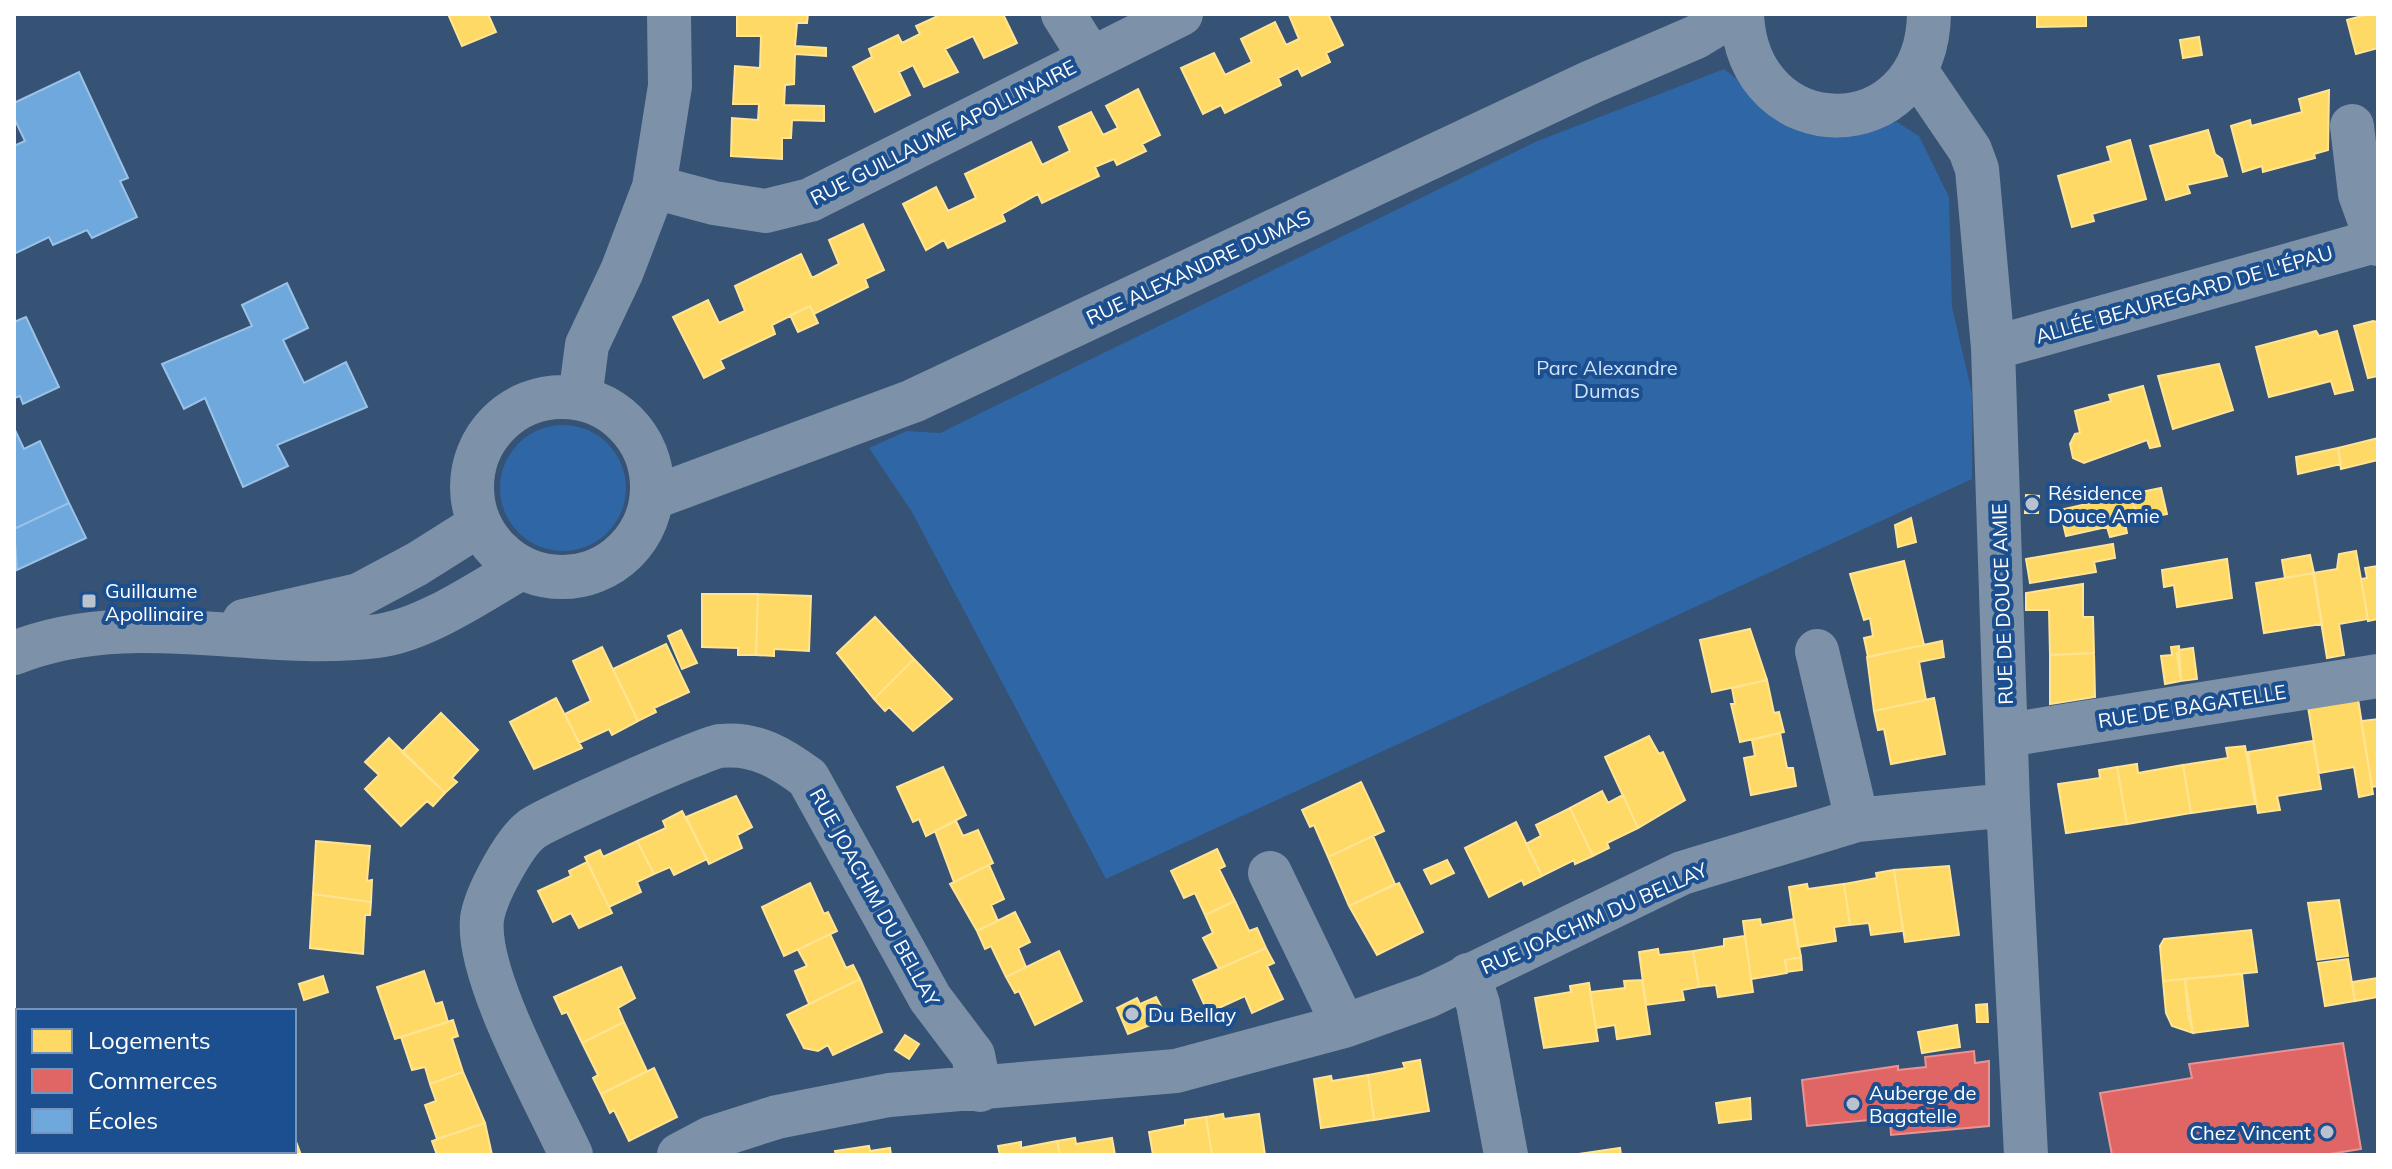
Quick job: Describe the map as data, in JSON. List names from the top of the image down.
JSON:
{
  "streets": {
    "street": [
      "RUE GUILLAUME APOLLINAIRE",
      "RUE ALEXANDRE DUMAS",
      "ALLÉE BEAUREGARD DE L'ÉPAU",
      "RUE DE DOUCE AMIE",
      "RUE DE BAGATELLE",
      "RUE JOACHIM DU BELLAY"
    ]
  },
  "crossings": [
    ["ALLÉE BEAUREGARD DE L'ÉPAU", "RUE DE DOUCE AMIE"],
    ["RUE DE DOUCE AMIE", "RUE DE BAGATELLE"],
    ["RUE DE DOUCE AMIE", "RUE JOACHIM DU BELLAY"]
  ],
  "parks": ["Parc Alexandre Dumas"],
  "places": {
    "other": [
      "Résidence Douce Amie",
      "Du Bellay",
      "Auberge de Bagatelle",
      "Chez Vincent"
    ],
    "transit": ["Guillaume Apollinaire"]
  },
  "legend": ["Logements", "Commerces", "Écoles"]
}
